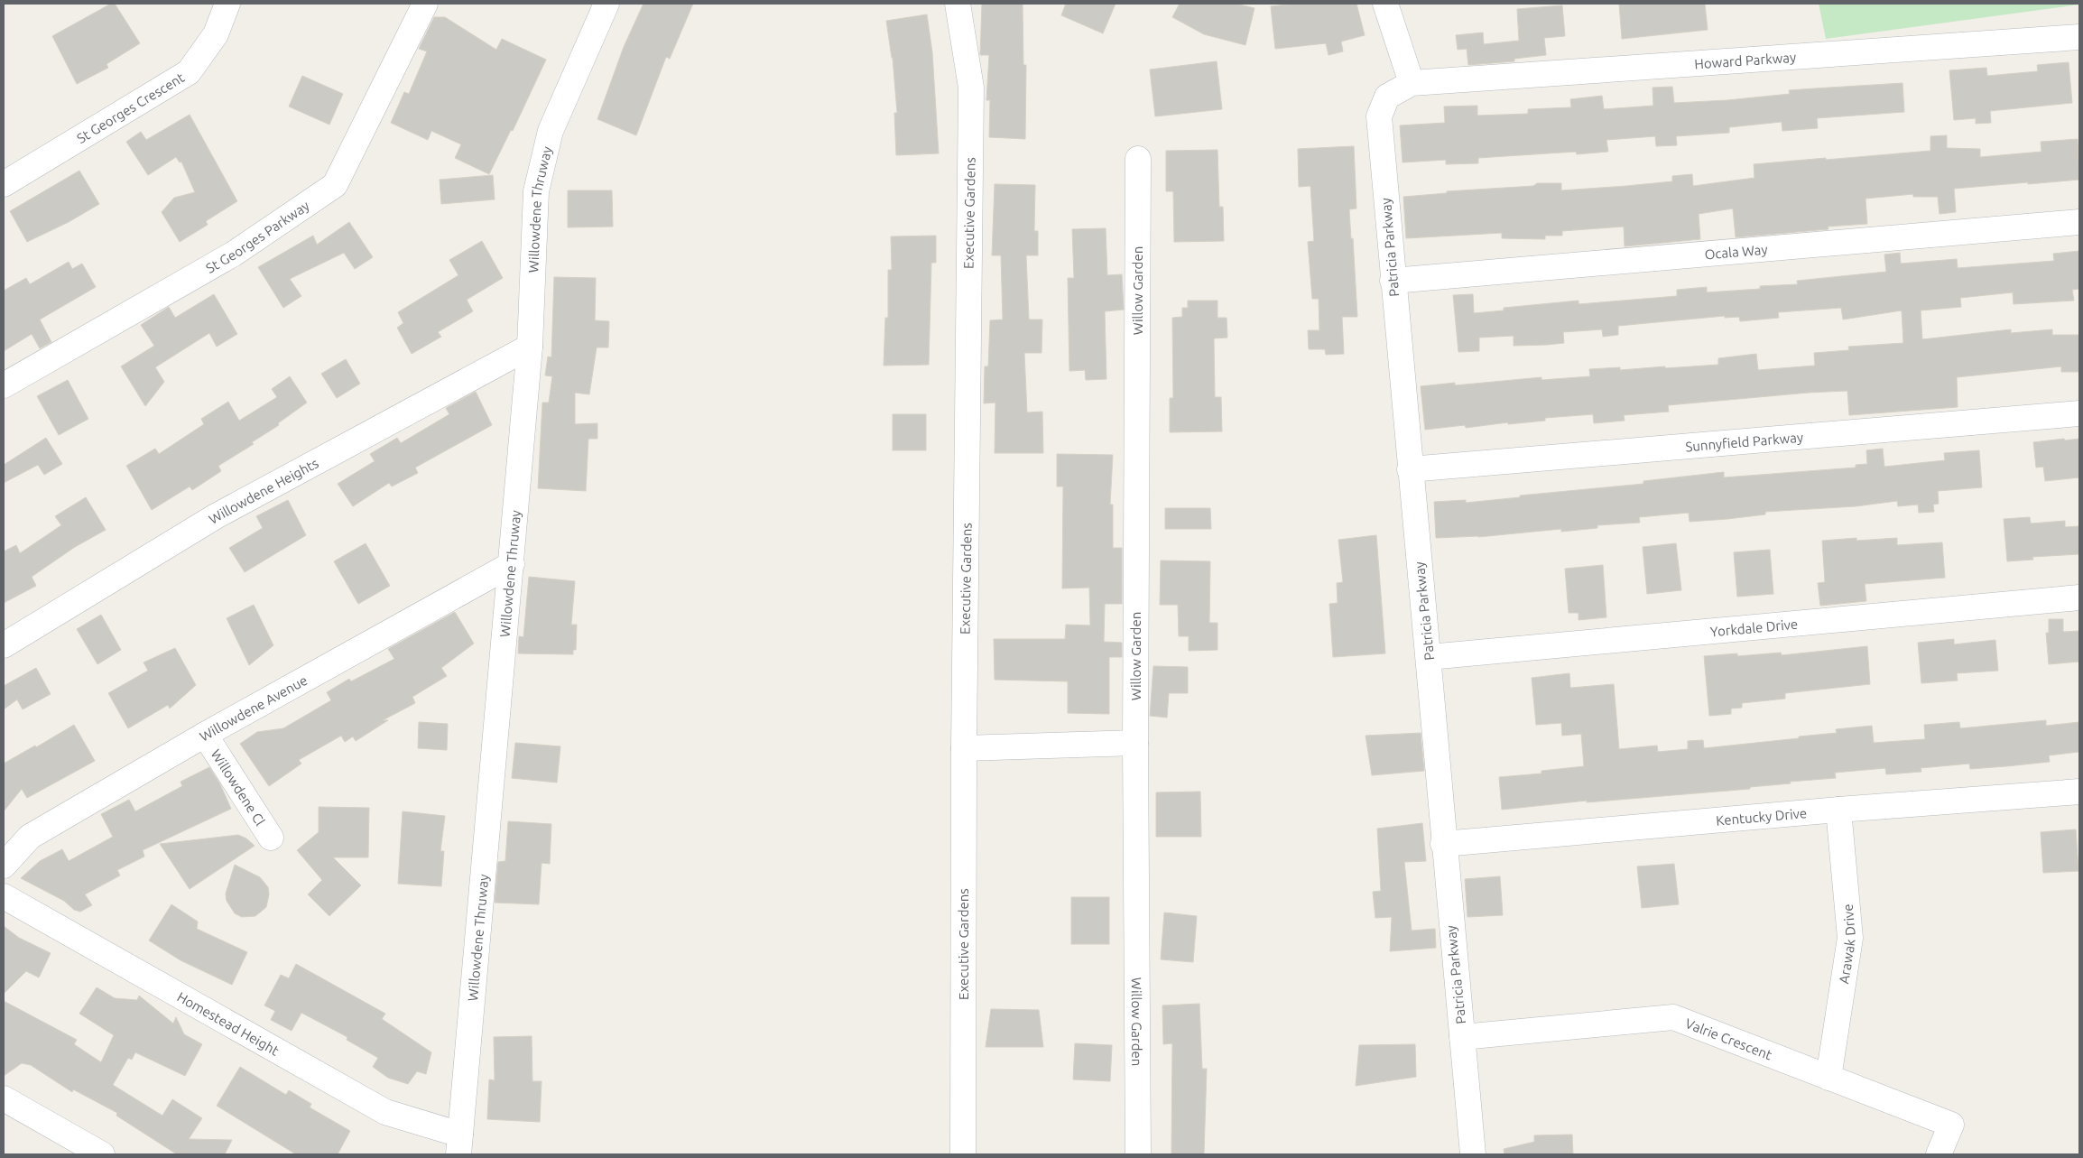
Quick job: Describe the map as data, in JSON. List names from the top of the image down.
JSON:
{
  "streets": {
    "street": [
      "Howard Parkway",
      "St Georges Crescent",
      "Willowdene Thruway",
      "Executive Gardens",
      "St Georges Parkway",
      "Patricia Parkway",
      "Ocala Way",
      "Willow Garden",
      "Sunnyfield Parkway",
      "Willowdene Heights",
      "Yorkdale Drive",
      "Willowdene Avenue",
      "Willowdene Cl",
      "Kentucky Drive",
      "Arawak Drive",
      "Homestead Height",
      "Valrie Crescent"
    ]
  },
  "crossings": [
    ["Howard Parkway", "Patricia Parkway"],
    ["Willowdene Thruway", "Willowdene Heights"],
    ["Willowdene Thruway", "Willowdene Avenue"],
    ["Willowdene Thruway", "Homestead Height"],
    ["Patricia Parkway", "Ocala Way"],
    ["Patricia Parkway", "Sunnyfield Parkway"],
    ["Patricia Parkway", "Yorkdale Drive"],
    ["Patricia Parkway", "Kentucky Drive"],
    ["Patricia Parkway", "Valrie Crescent"],
    ["Willowdene Avenue", "Willowdene Cl"],
    ["Kentucky Drive", "Arawak Drive"],
    ["Arawak Drive", "Valrie Crescent"]
  ]
}
